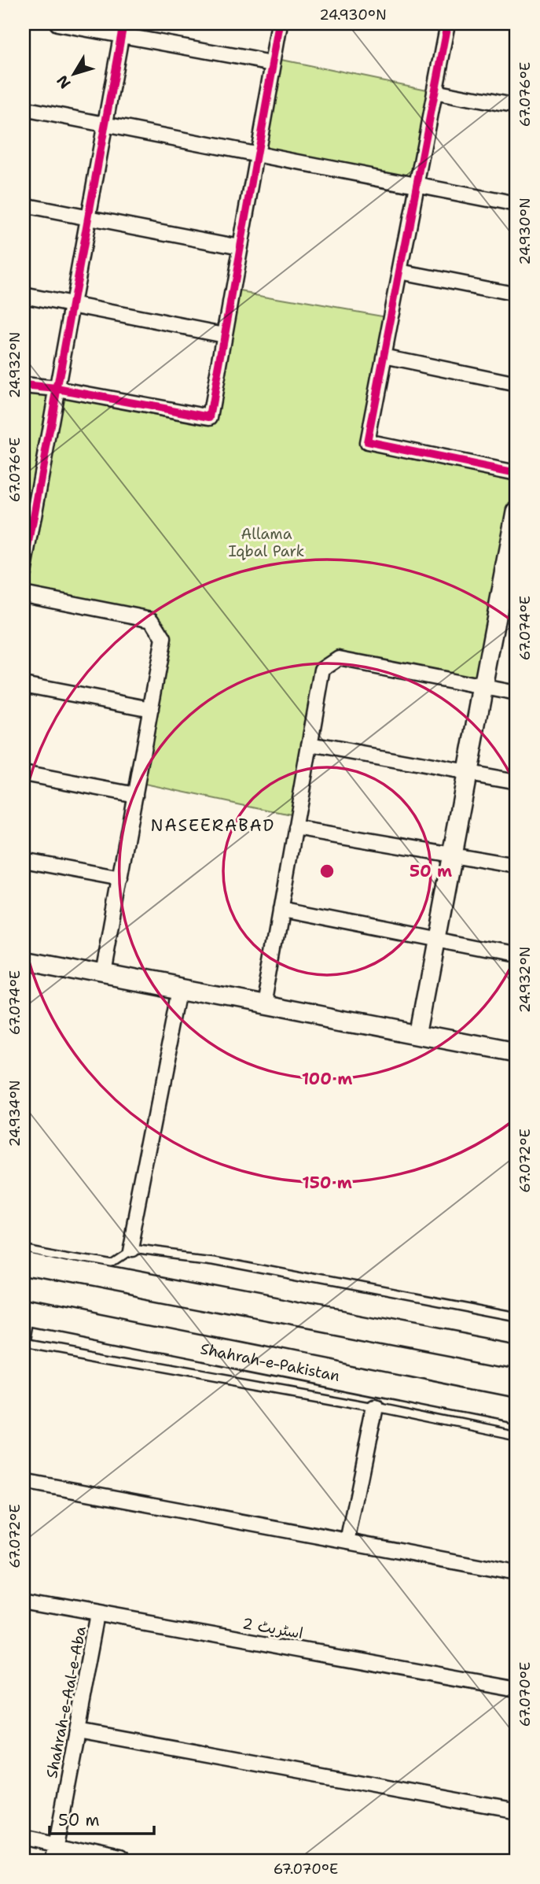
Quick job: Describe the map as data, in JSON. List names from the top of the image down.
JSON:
{
  "streets": {
    "highway": ["Shahrah-e-Pakistan"],
    "street": ["اسٹریٹ 2", "Shahrah-e-Aal-e-Aba"]
  },
  "crossings": [
    ["اسٹریٹ 2", "Shahrah-e-Aal-e-Aba"]
  ],
  "districts": ["NASEERABAD"],
  "parks": ["Allama Iqbal Park"],
  "scale_bar": "50 m",
  "north": "bottom left",
  "coordinates": [
    "24.930°N",
    "67.076°E",
    "24.932°N",
    "67.074°E",
    "24.934°N",
    "67.072°E",
    "67.070°E"
  ],
  "rings": ["50 m", "100 m", "150 m"]
}
